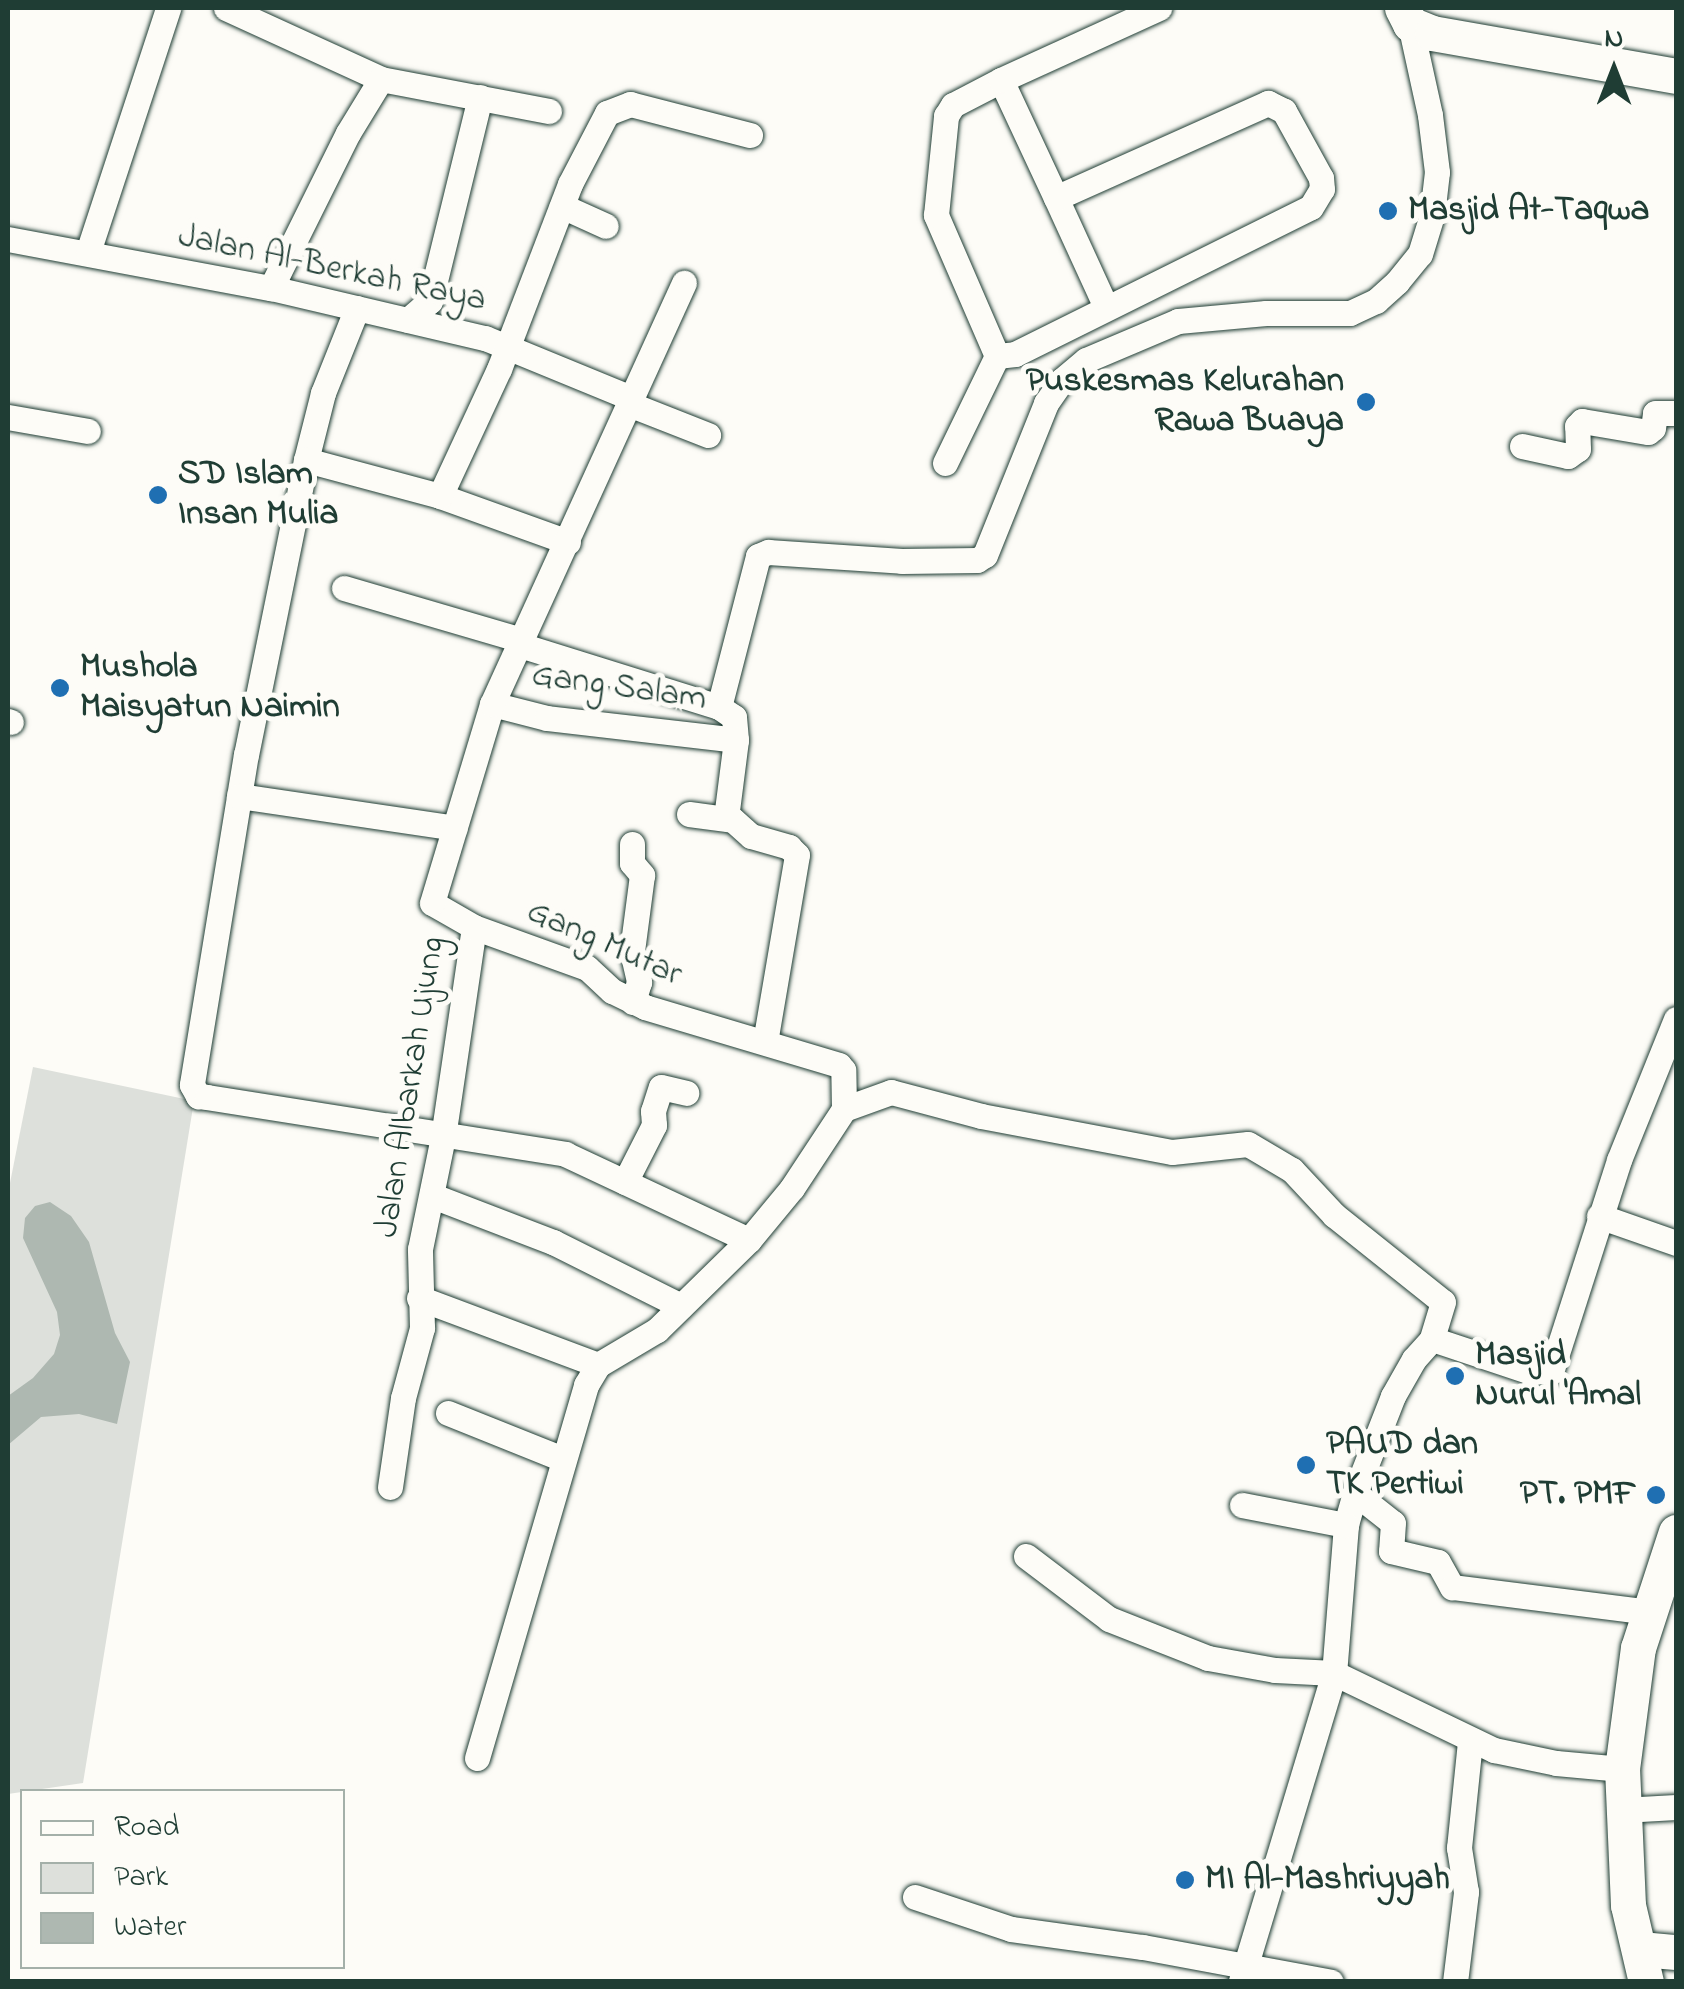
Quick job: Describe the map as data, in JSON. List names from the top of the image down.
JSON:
{
  "streets": {
    "street": [
      "Jalan Al-Berkah Raya",
      "Gang Salam",
      "Gang Mutar",
      "Jalan Albarkah Ujung"
    ]
  },
  "crossings": [
    ["Jalan Al-Berkah Raya", "Jalan Albarkah Ujung"],
    ["Gang Salam", "Jalan Albarkah Ujung"],
    ["Gang Mutar", "Jalan Albarkah Ujung"]
  ],
  "places": [
    "Masjid At-Taqwa",
    "Puskesmas Kelurahan Rawa Buaya",
    "SD Islam Insan Mulia",
    "Mushola Maisyatun Naimin",
    "Masjid Nurul 'Amal",
    "PAUD dan TK Pertiwi",
    "PT. PMF",
    "MI Al-Mashriyyah"
  ],
  "legend": ["Road", "Park", "Water"],
  "north": "top"
}
